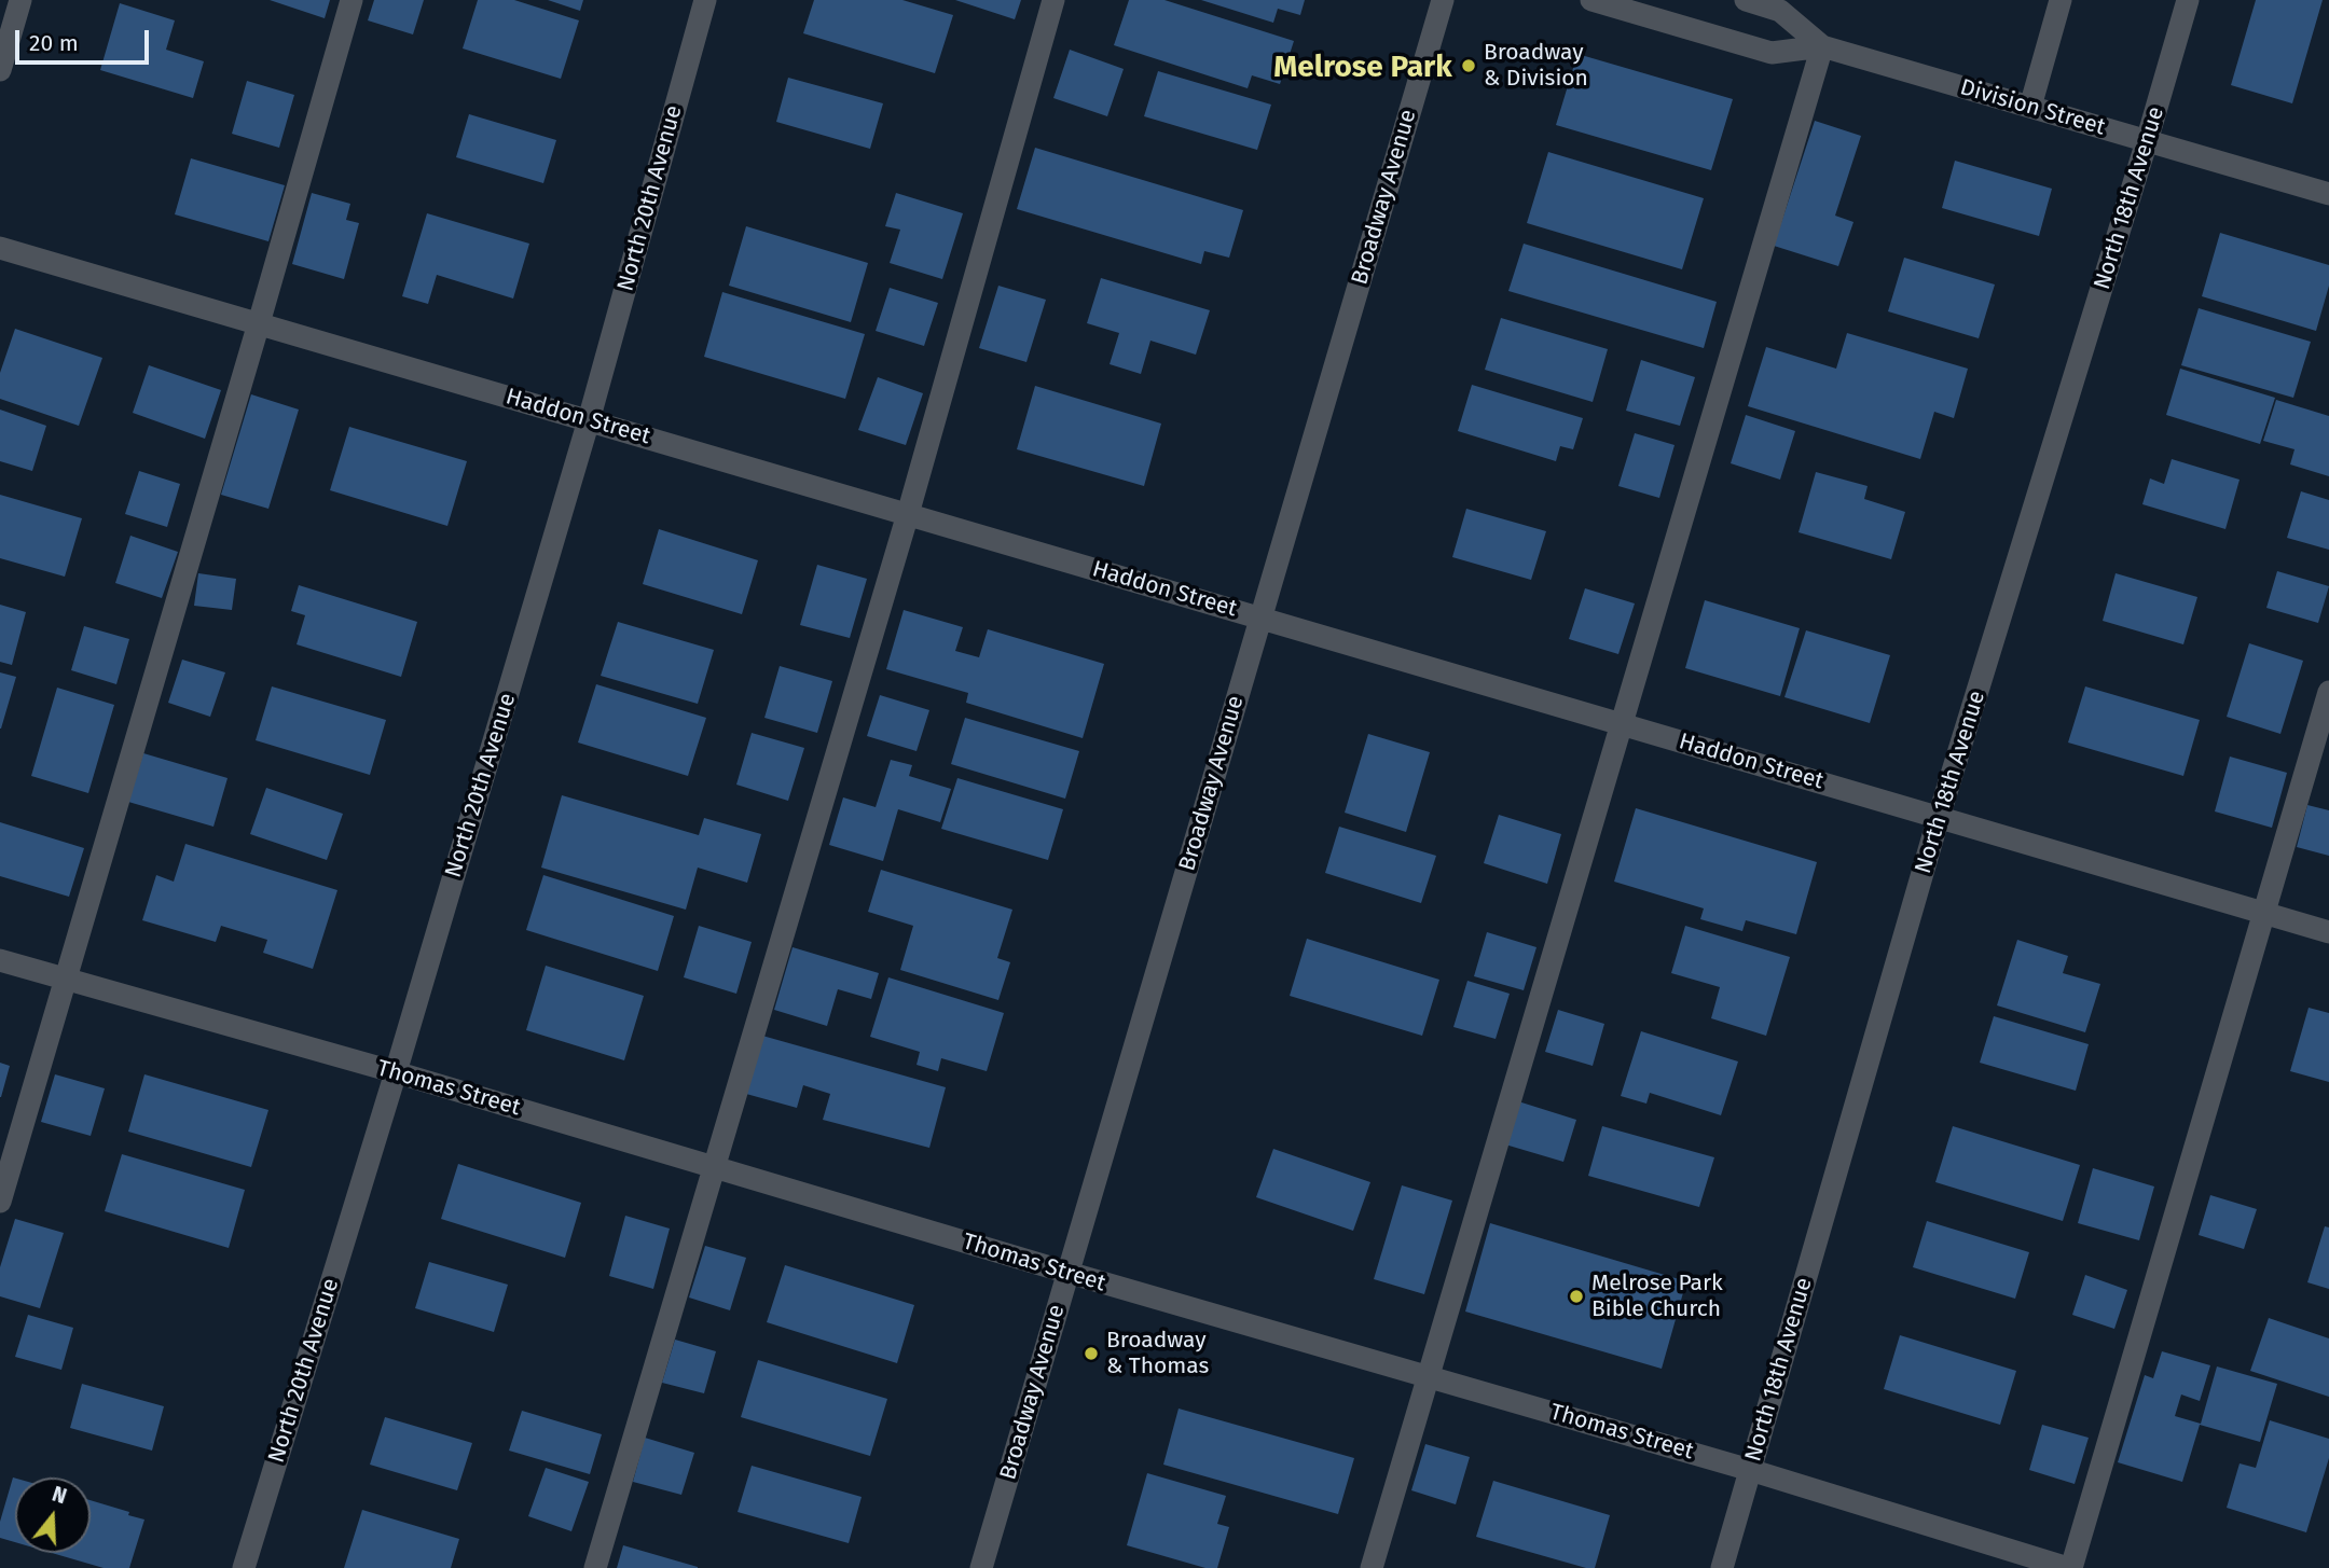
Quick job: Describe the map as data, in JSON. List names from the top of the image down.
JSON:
{
  "streets": {
    "street": [
      "Division Street",
      "Broadway Avenue",
      "North 20th Avenue",
      "North 18th Avenue",
      "Haddon Street",
      "Thomas Street"
    ]
  },
  "crossings": [
    ["Division Street", "North 18th Avenue"],
    ["Broadway Avenue", "Haddon Street"],
    ["Broadway Avenue", "Thomas Street"],
    ["North 20th Avenue", "Haddon Street"],
    ["North 20th Avenue", "Thomas Street"],
    ["North 18th Avenue", "Haddon Street"],
    ["North 18th Avenue", "Thomas Street"]
  ],
  "districts": ["Melrose Park"],
  "places": ["Broadway & Division", "Melrose Park Bible Church", "Broadway & Thomas"],
  "scale_bar": "20 m",
  "north": "top"
}
